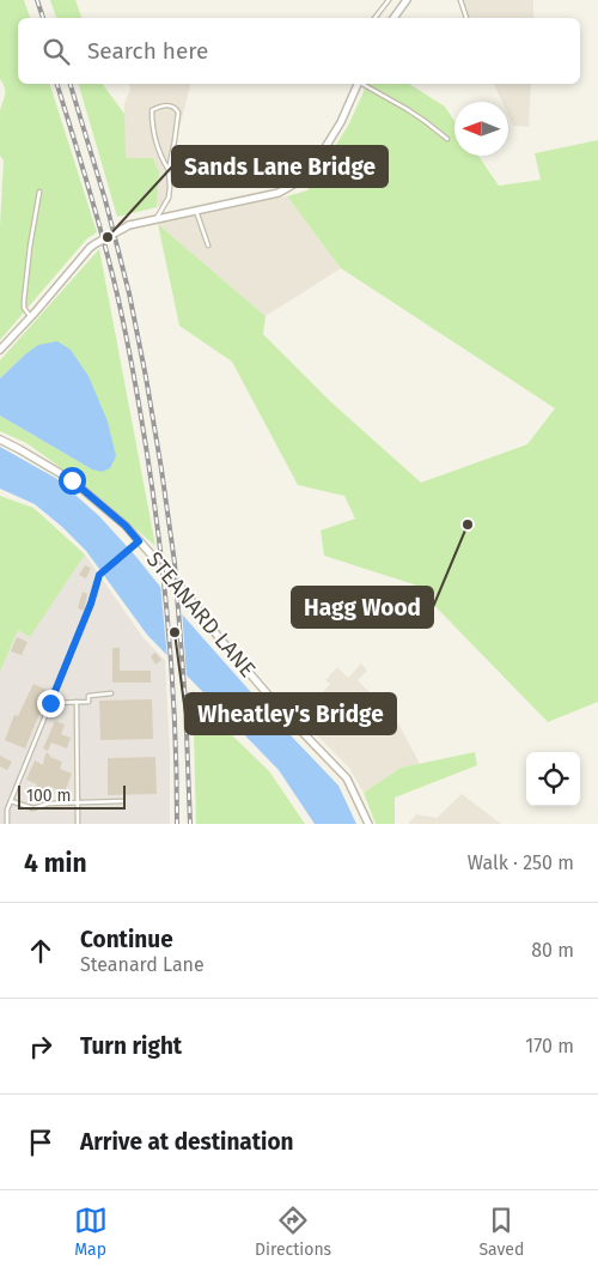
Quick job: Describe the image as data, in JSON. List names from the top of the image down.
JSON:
{
  "streets": {
    "street": ["STEANARD LANE"]
  },
  "places": ["Sands Lane Bridge", "Hagg Wood", "Wheatley's Bridge"],
  "scale_bar": "100 m",
  "north": "left",
  "page": {
    "search": "Search here",
    "scale": "100 m",
    "heading": ["4 min", "Walk · 250 m"],
    "list": [
      ["Continue", "Steanard Lane", "80 m"],
      ["Turn right", "170 m"],
      "Arrive at destination"
    ],
    "nav": ["Map", "Directions", "Saved"]
  }
}
